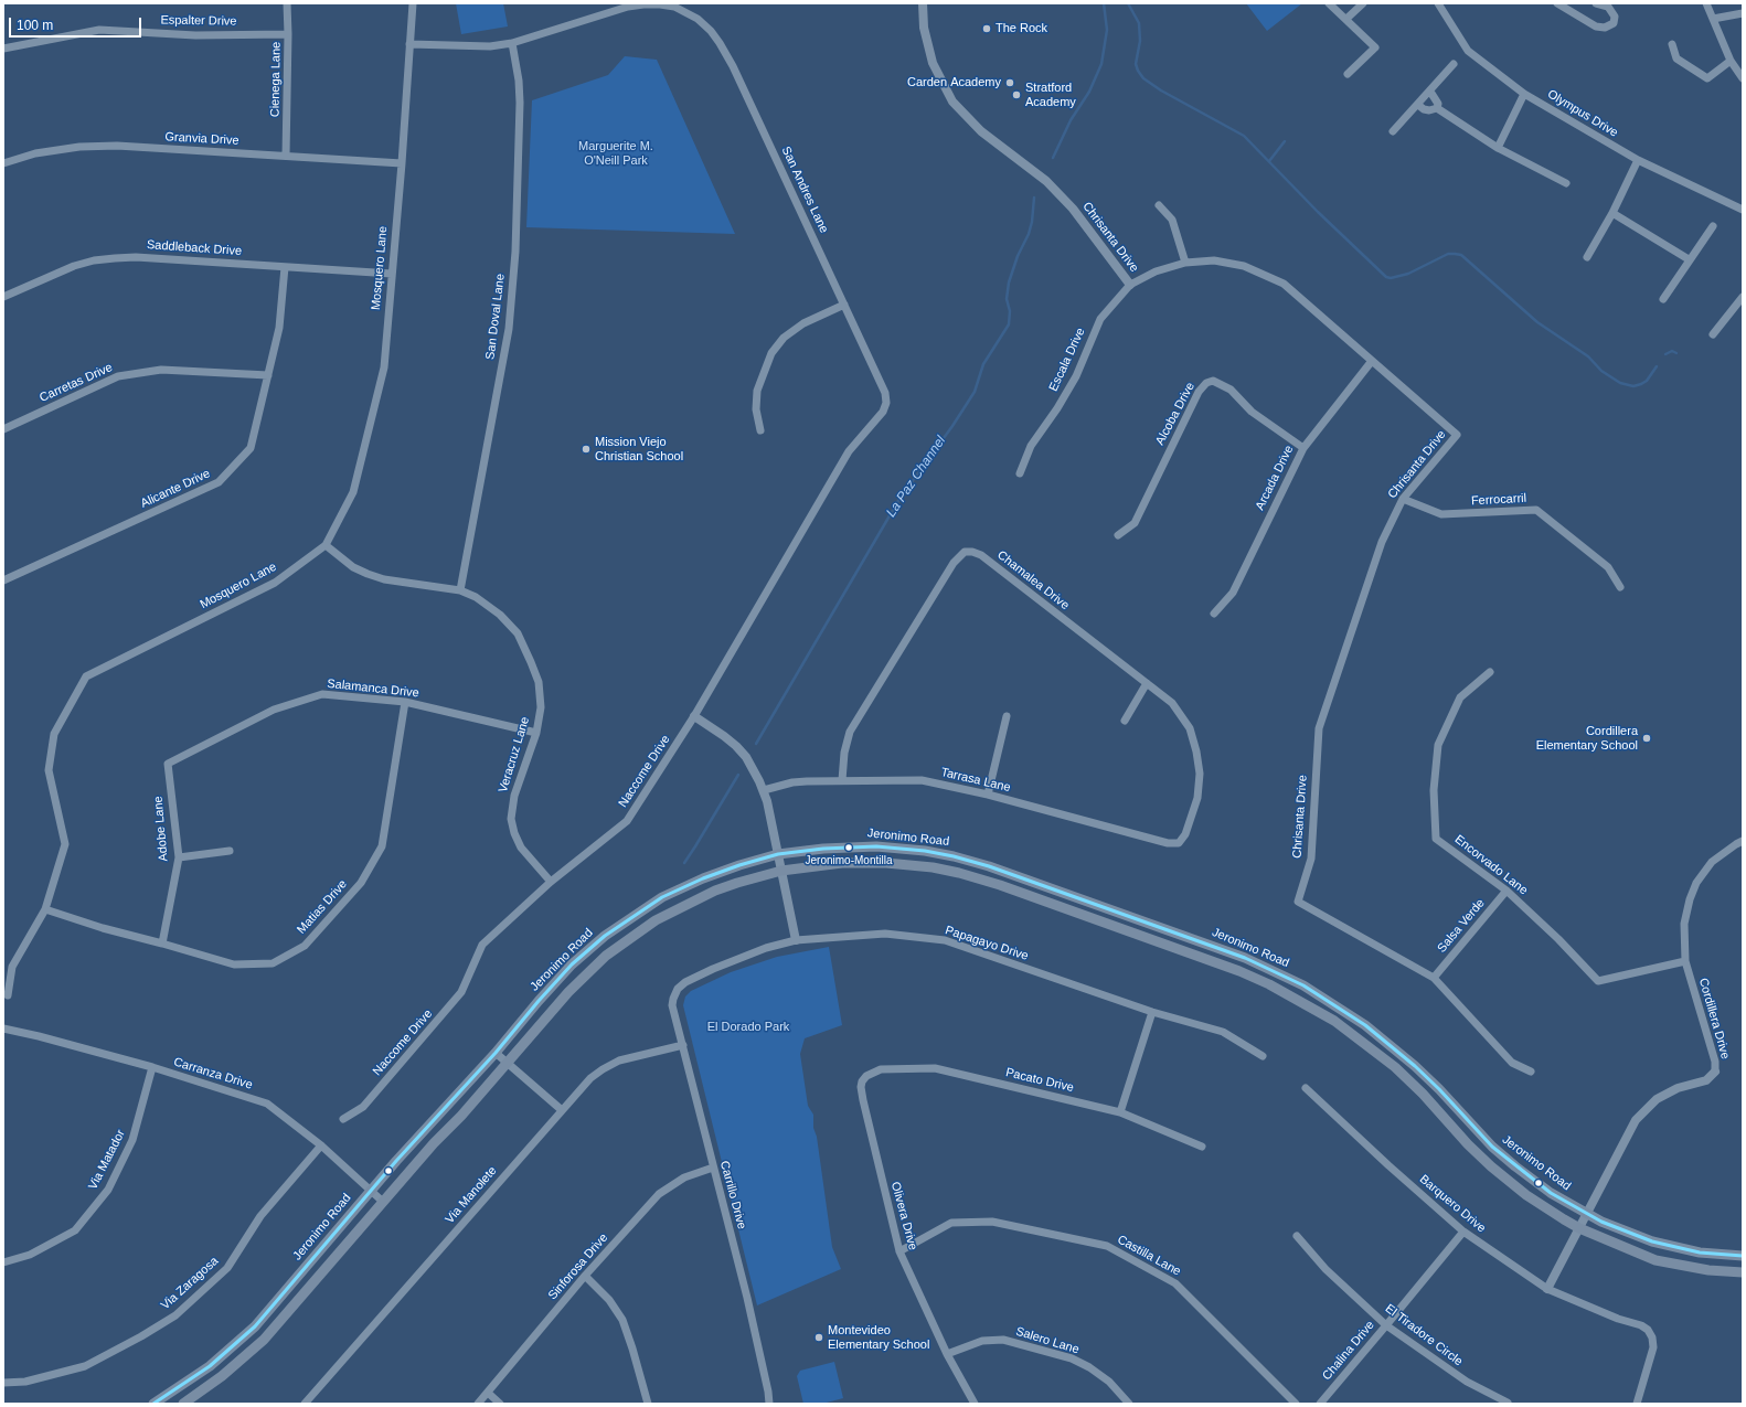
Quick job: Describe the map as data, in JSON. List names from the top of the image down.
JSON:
{
  "streets": {
    "main road": ["Jeronimo Road"],
    "street": [
      "Espalter Drive",
      "Cienega Lane",
      "Olympus Drive",
      "Granvia Drive",
      "San Andres Lane",
      "Chrisanta Drive",
      "Saddleback Drive",
      "Mosquero Lane",
      "San Doval Lane",
      "Escala Drive",
      "Carretas Drive",
      "Alcoba Drive",
      "Arcada Drive",
      "Alicante Drive",
      "Ferrocarril",
      "Chamalea Drive",
      "Salamanca Drive",
      "Veracruz Lane",
      "Naccome Drive",
      "Tarrasa Lane",
      "Adobe Lane",
      "Encorvado Lane",
      "Matias Drive",
      "Salsa Verde",
      "Papagayo Drive",
      "Cordillera Drive",
      "Carranza Drive",
      "Pacato Drive",
      "Via Matador",
      "Via Manolete",
      "Carrillo Drive",
      "Barquero Drive",
      "Olivera Drive",
      "Castilla Lane",
      "Sinforosa Drive",
      "Via Zaragosa",
      "El Tiradore Circle",
      "Salero Lane",
      "Chalina Drive"
    ]
  },
  "crossings": [
    ["Espalter Drive", "Cienega Lane"],
    ["Cienega Lane", "Granvia Drive"],
    ["Granvia Drive", "Mosquero Lane"],
    ["San Andres Lane", "San Doval Lane"],
    ["San Andres Lane", "Naccome Drive"],
    ["Chrisanta Drive", "Escala Drive"],
    ["Chrisanta Drive", "Arcada Drive"],
    ["Chrisanta Drive", "Ferrocarril"],
    ["Chrisanta Drive", "Salsa Verde"],
    ["Saddleback Drive", "Mosquero Lane"],
    ["Saddleback Drive", "Alicante Drive"],
    ["Mosquero Lane", "Veracruz Lane"],
    ["Mosquero Lane", "Matias Drive"],
    ["San Doval Lane", "Veracruz Lane"],
    ["Carretas Drive", "Alicante Drive"],
    ["Alcoba Drive", "Arcada Drive"],
    ["Chamalea Drive", "Tarrasa Lane"],
    ["Salamanca Drive", "Veracruz Lane"],
    ["Salamanca Drive", "Adobe Lane"],
    ["Salamanca Drive", "Matias Drive"],
    ["Veracruz Lane", "Naccome Drive"],
    ["Adobe Lane", "Matias Drive"],
    ["Jeronimo Road", "Cordillera Drive"],
    ["Jeronimo Road", "Carranza Drive"],
    ["Encorvado Lane", "Salsa Verde"],
    ["Encorvado Lane", "Cordillera Drive"],
    ["Papagayo Drive", "Carrillo Drive"],
    ["Cordillera Drive", "Barquero Drive"],
    ["Carranza Drive", "Via Matador"],
    ["Carranza Drive", "Via Zaragosa"],
    ["Pacato Drive", "Olivera Drive"],
    ["Via Manolete", "Carrillo Drive"],
    ["Carrillo Drive", "Sinforosa Drive"],
    ["Barquero Drive", "Chalina Drive"],
    ["Olivera Drive", "Castilla Lane"],
    ["Olivera Drive", "Salero Lane"],
    ["El Tiradore Circle", "Chalina Drive"]
  ],
  "water": ["La Paz Channel"],
  "parks": ["Marguerite M. O'Neill Park", "El Dorado Park"],
  "places": [
    "The Rock",
    "Carden Academy",
    "Stratford Academy",
    "Mission Viejo Christian School",
    "Cordillera Elementary School",
    "Jeronimo-Montilla",
    "Montevideo Elementary School"
  ],
  "scale_bar": "100 m"
}
